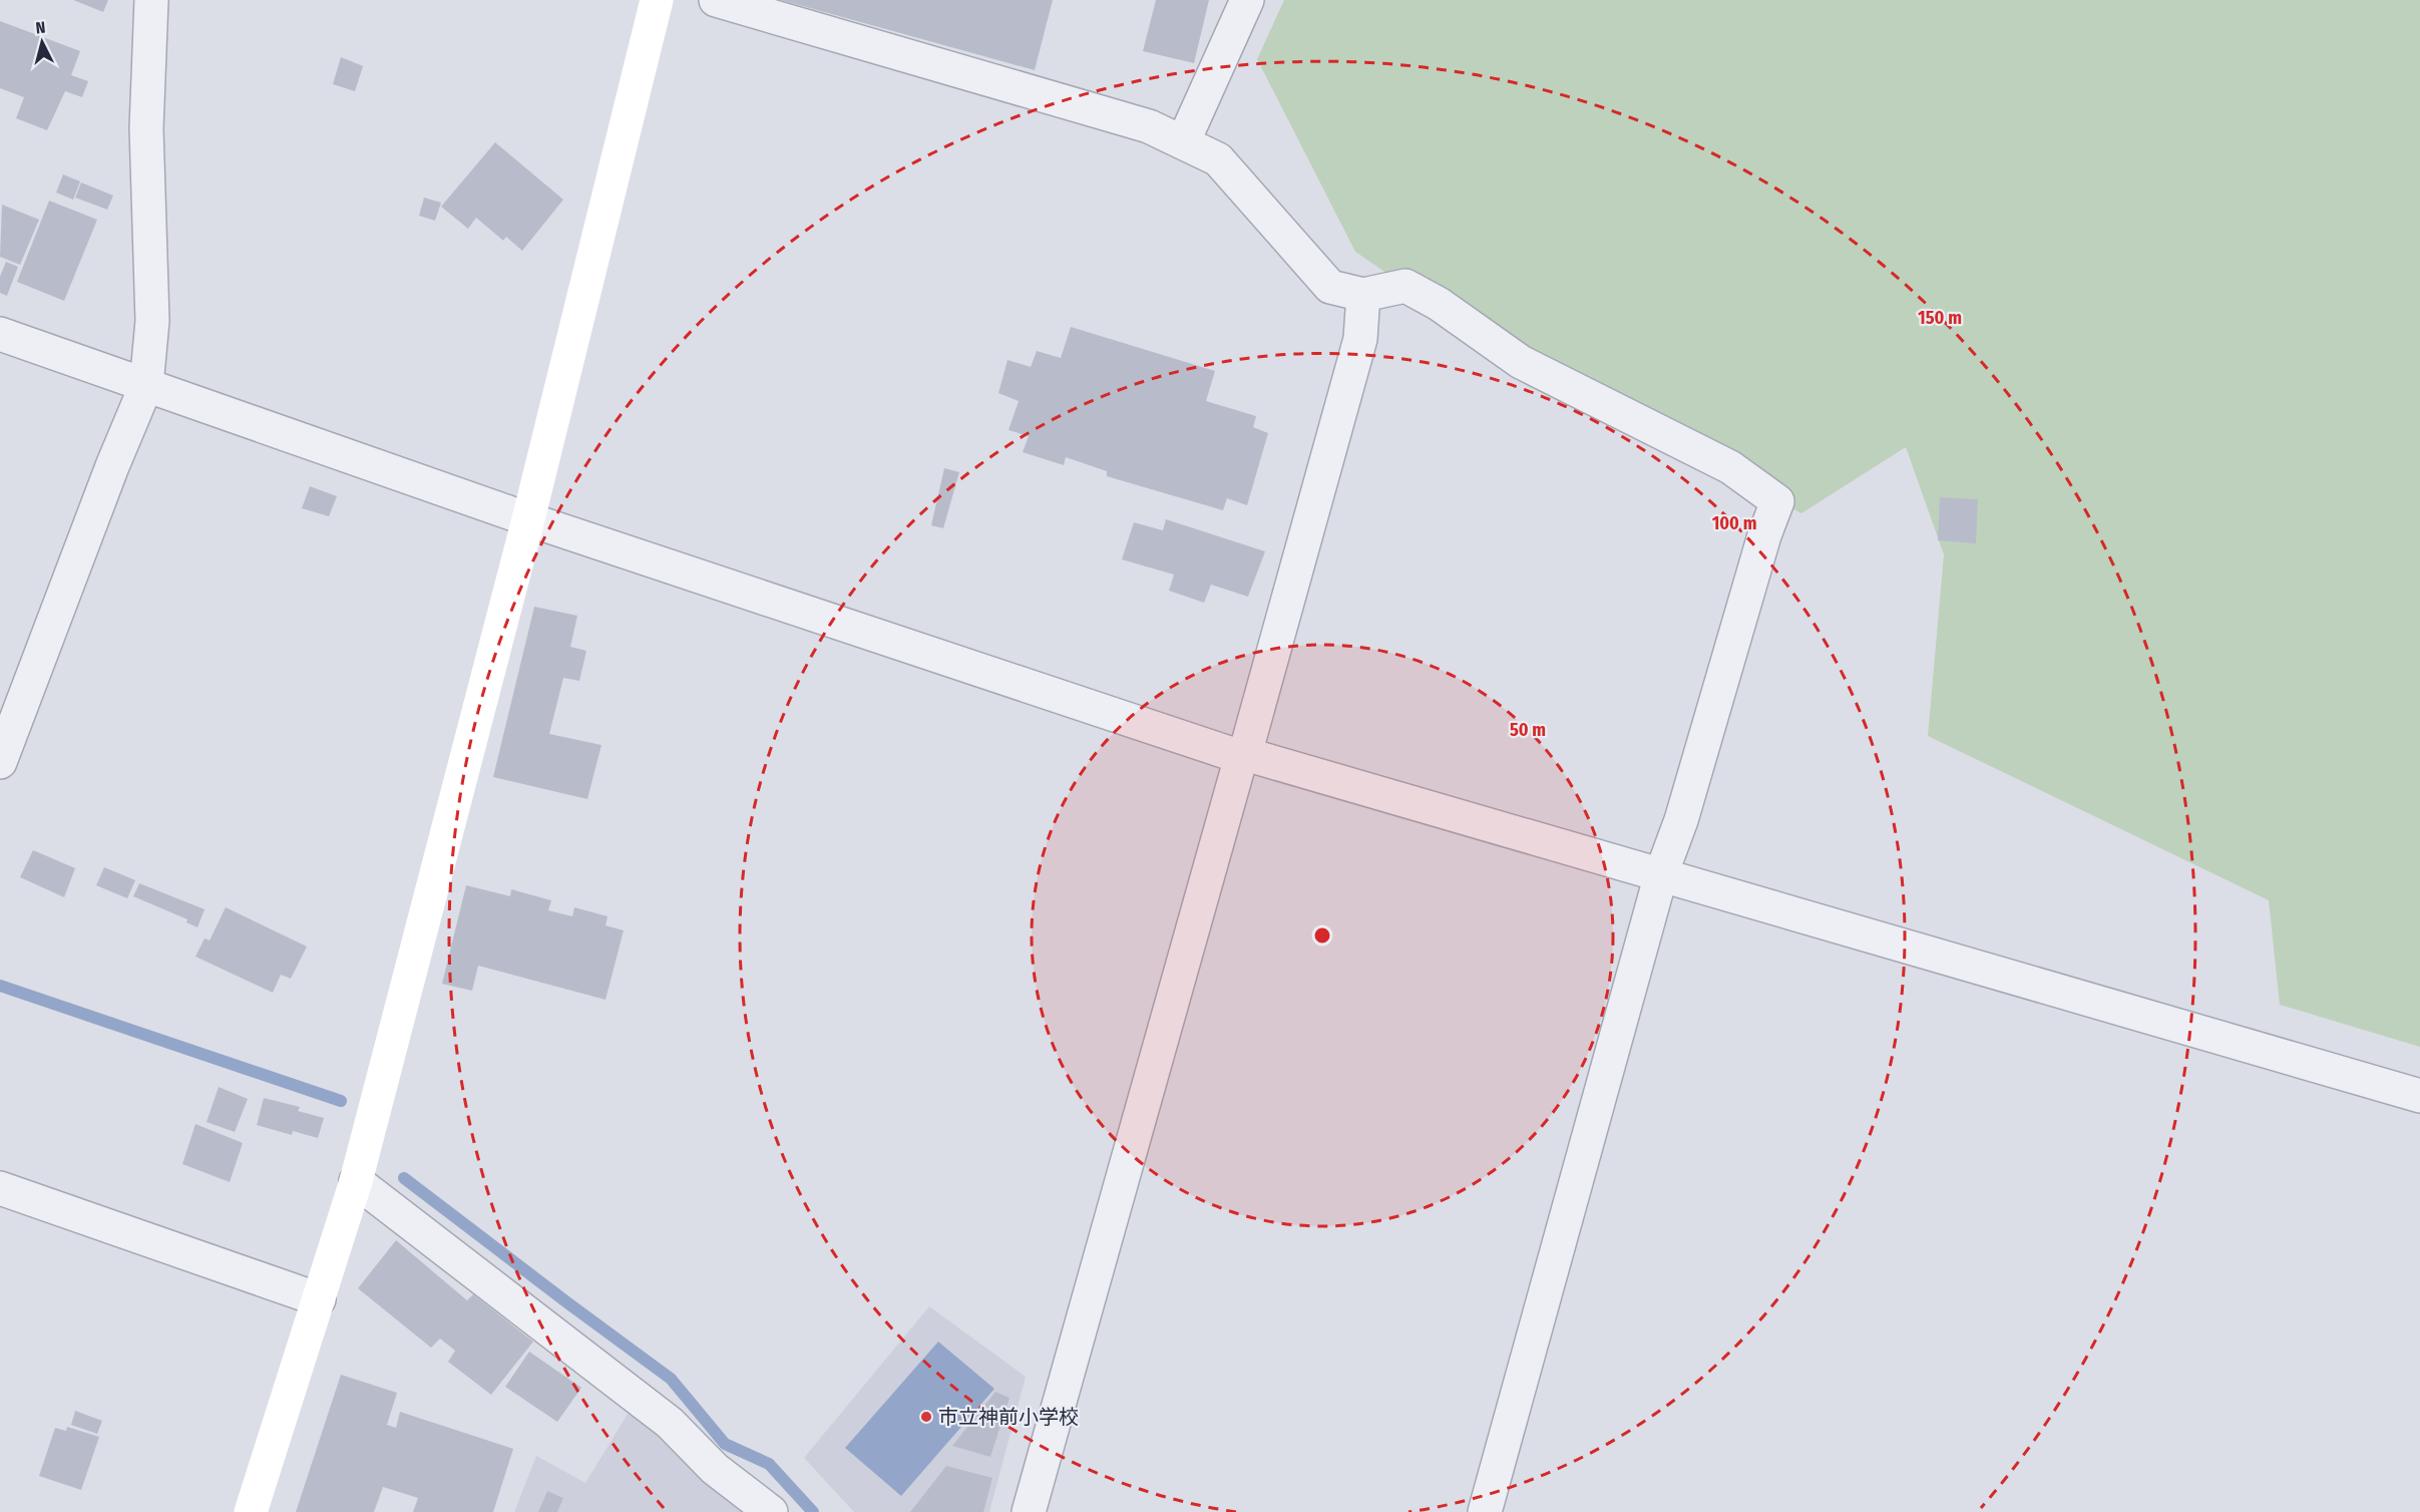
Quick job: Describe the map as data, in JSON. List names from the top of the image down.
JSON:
{
  "places": ["市立神前小学校"],
  "north": "top",
  "rings": ["150 m", "100 m", "50 m"]
}
